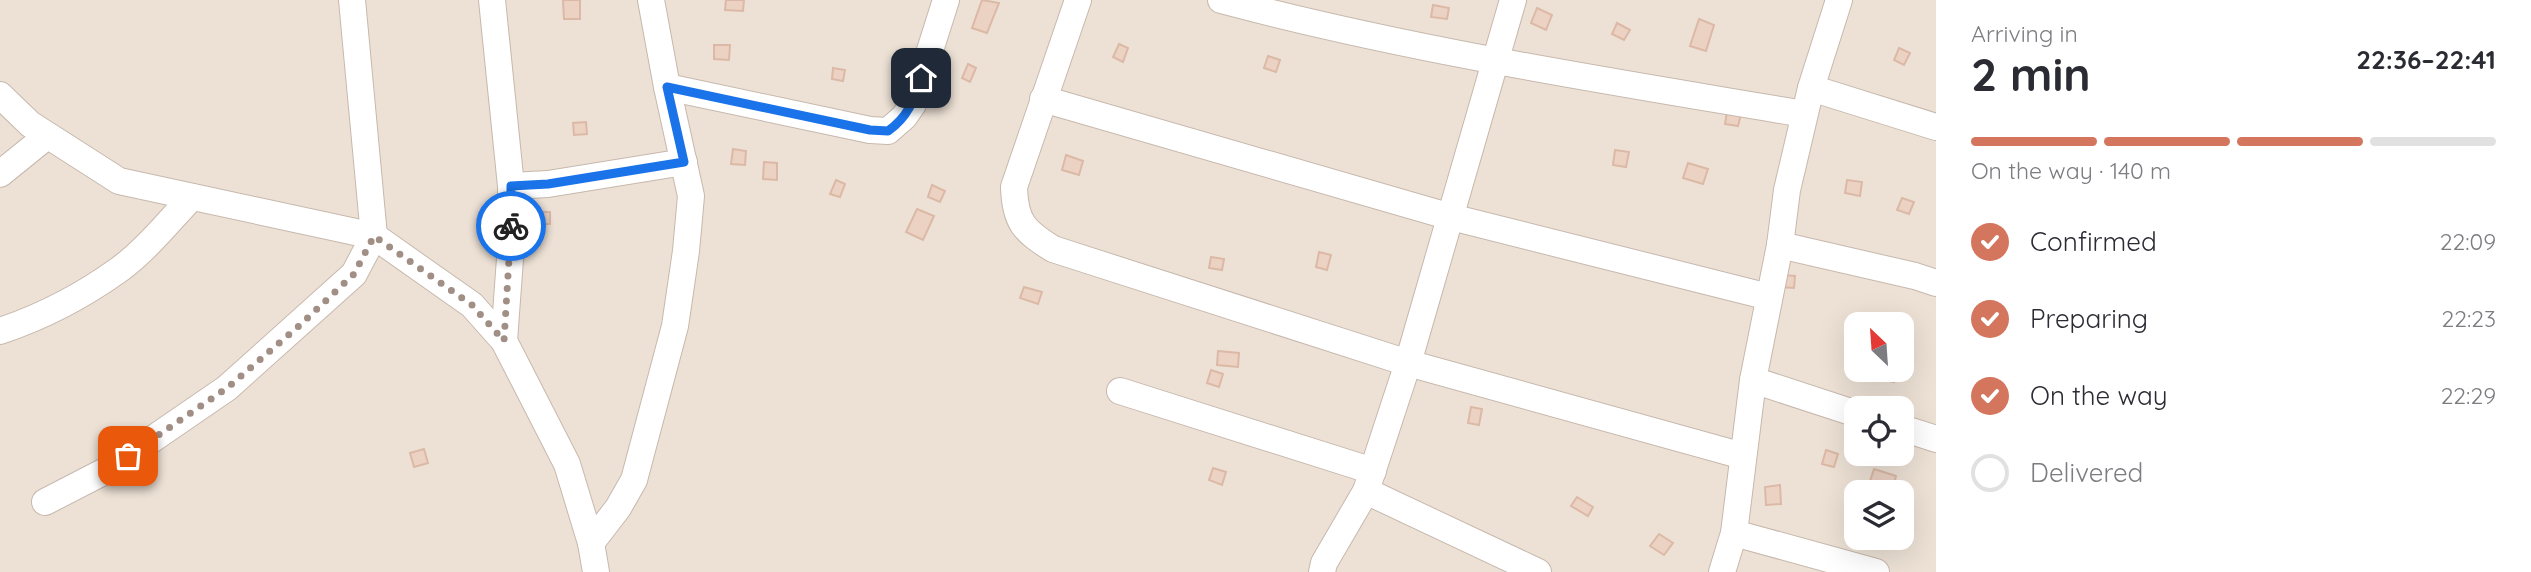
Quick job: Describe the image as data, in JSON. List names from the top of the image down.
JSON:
{
  "north": "top left",
  "page": {
    "heading": ["2 min", "Arriving in", "22:36–22:41"],
    "bar": "On the way · 140 m",
    "list": [
      ["Confirmed", "22:09"],
      ["Preparing", "22:23"],
      ["On the way", "22:29"],
      "Delivered"
    ]
  }
}
